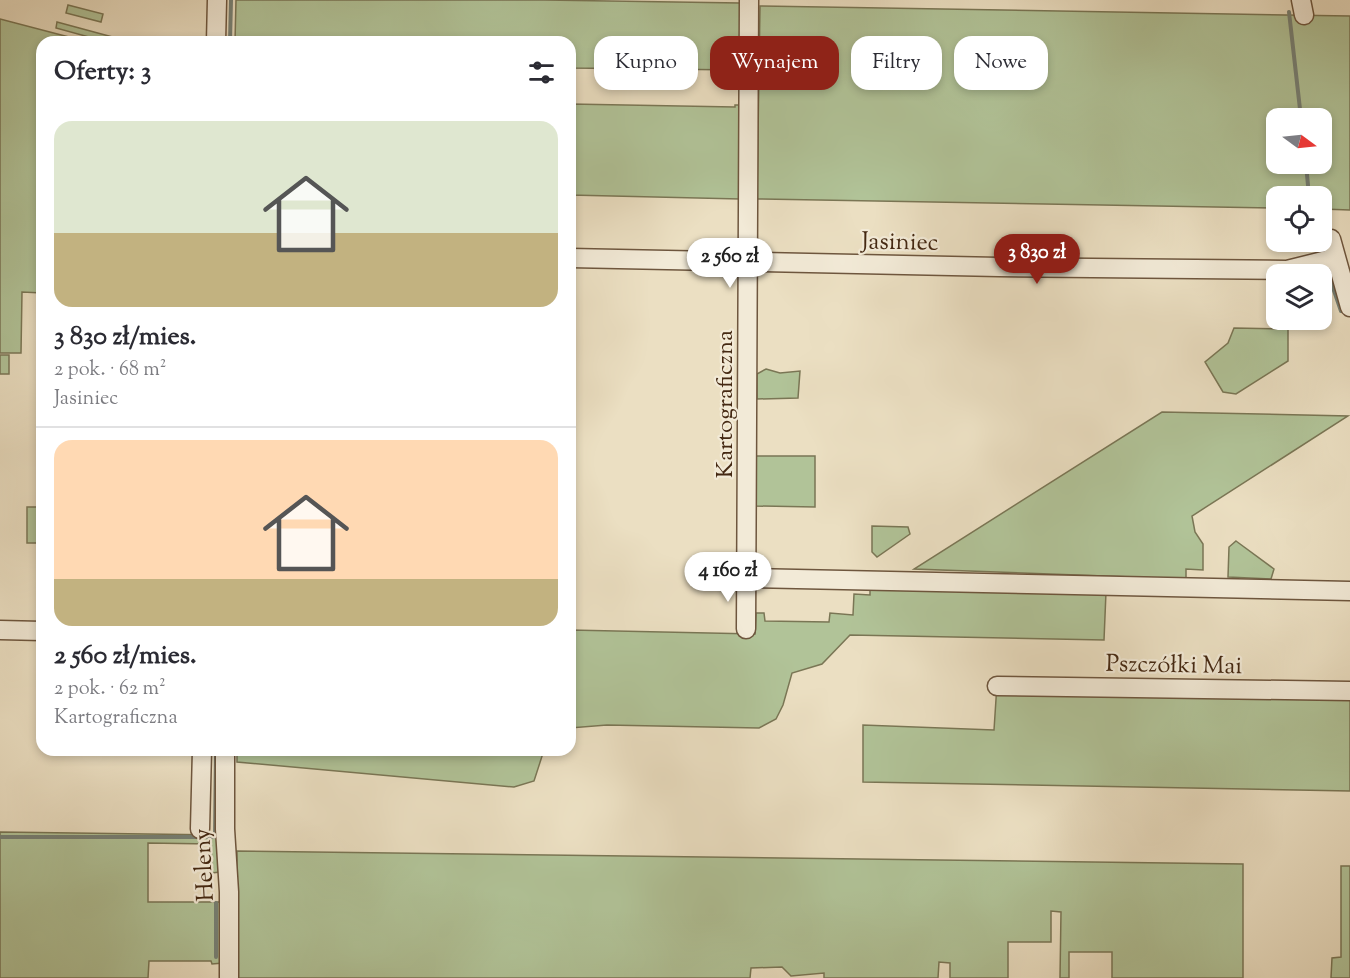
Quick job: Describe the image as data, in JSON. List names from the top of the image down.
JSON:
{
  "streets": {
    "street": [
      "Jasiniec",
      "Kartograficzna",
      "Pszczółki Mai",
      "Heleny"
    ]
  },
  "crossings": [
    ["Jasiniec", "Kartograficzna"]
  ],
  "north": "right",
  "page": {
    "chip": [
      "Kupno",
      "Wynajem",
      "Filtry",
      "Nowe"
    ],
    "heading": "Oferty: 3",
    "list": [
      {
        "name": "3 830 zł/mies.",
        "note": "2 pok. · 68 m² · Jasiniec"
      },
      {
        "name": "2 560 zł/mies.",
        "note": "2 pok. · 62 m² · Kartograficzna"
      }
    ],
    "price": ["3 830 zł", "2 560 zł", "4 160 zł"]
  }
}
